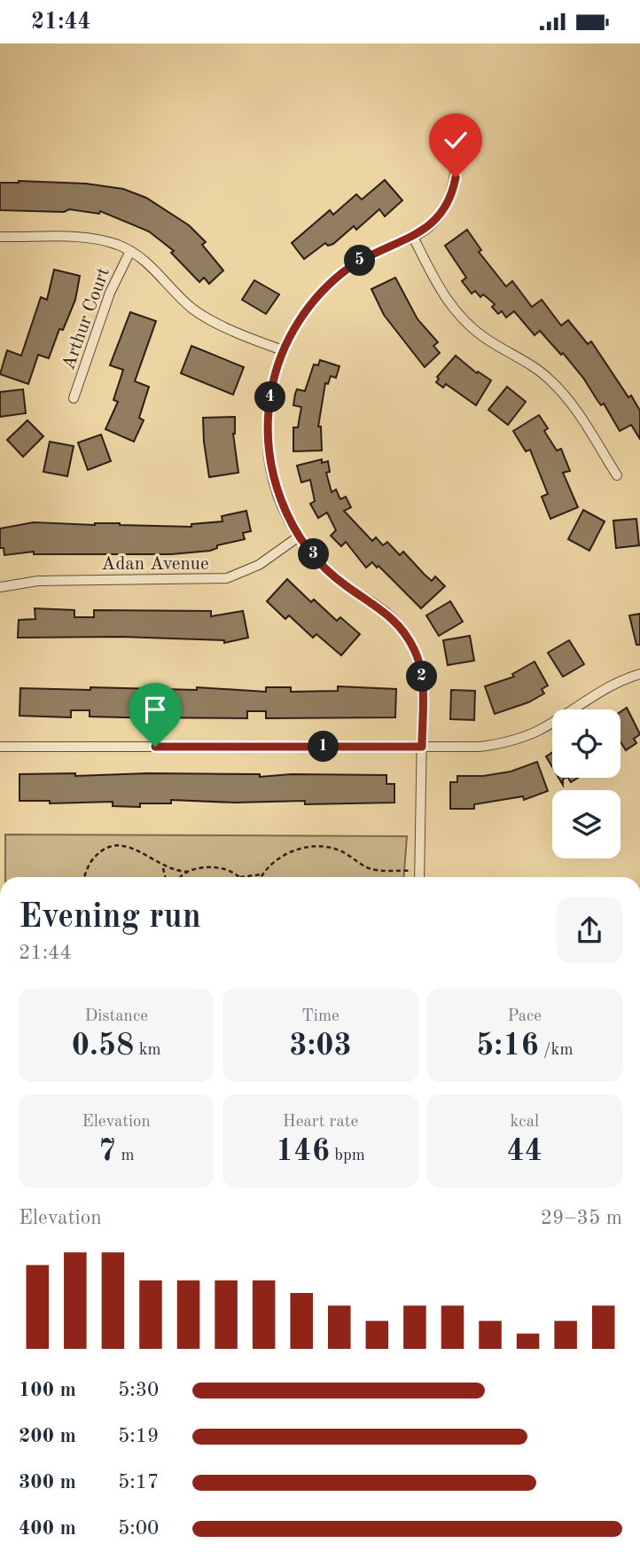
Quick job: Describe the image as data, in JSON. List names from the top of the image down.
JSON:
{
  "streets": {
    "street": ["Arthur Court", "Adan Avenue"]
  },
  "page": {
    "status": "21:44",
    "pins": [
      "5",
      "4",
      "3",
      "2",
      "1"
    ],
    "heading": ["Evening run", "21:44"],
    "stats": [
      ["Distance", "0.58 km"],
      ["Time", "3:03"],
      ["Pace", "5:16 /km"],
      ["Elevation", "7 m"],
      ["Heart rate", "146 bpm"],
      ["kcal", "44"]
    ],
    "chart": ["Elevation", "29–35 m"],
    "list": [
      {
        "name": "100 m",
        "note": "5:30"
      },
      {
        "name": "200 m",
        "note": "5:19"
      },
      {
        "name": "300 m",
        "note": "5:17"
      },
      {
        "name": "400 m",
        "note": "5:00"
      }
    ]
  }
}
